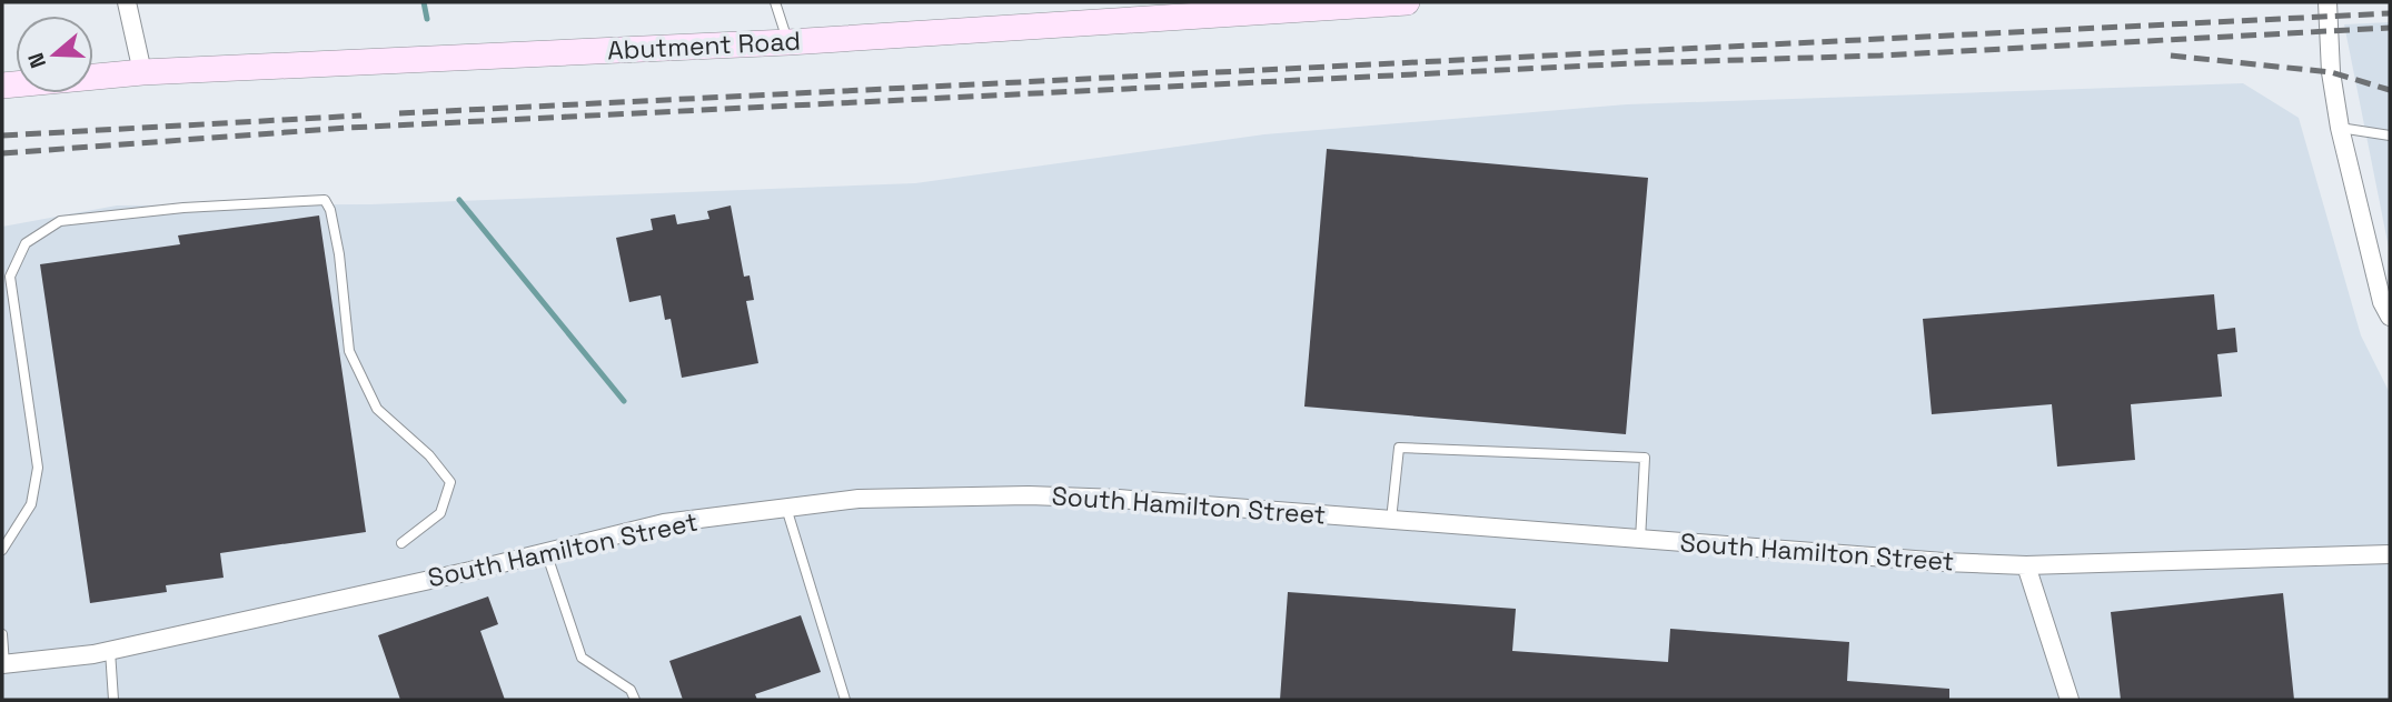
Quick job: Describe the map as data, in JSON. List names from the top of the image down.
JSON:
{
  "streets": {
    "main road": ["Abutment Road"],
    "street": ["South Hamilton Street"]
  },
  "north": "left"
}
